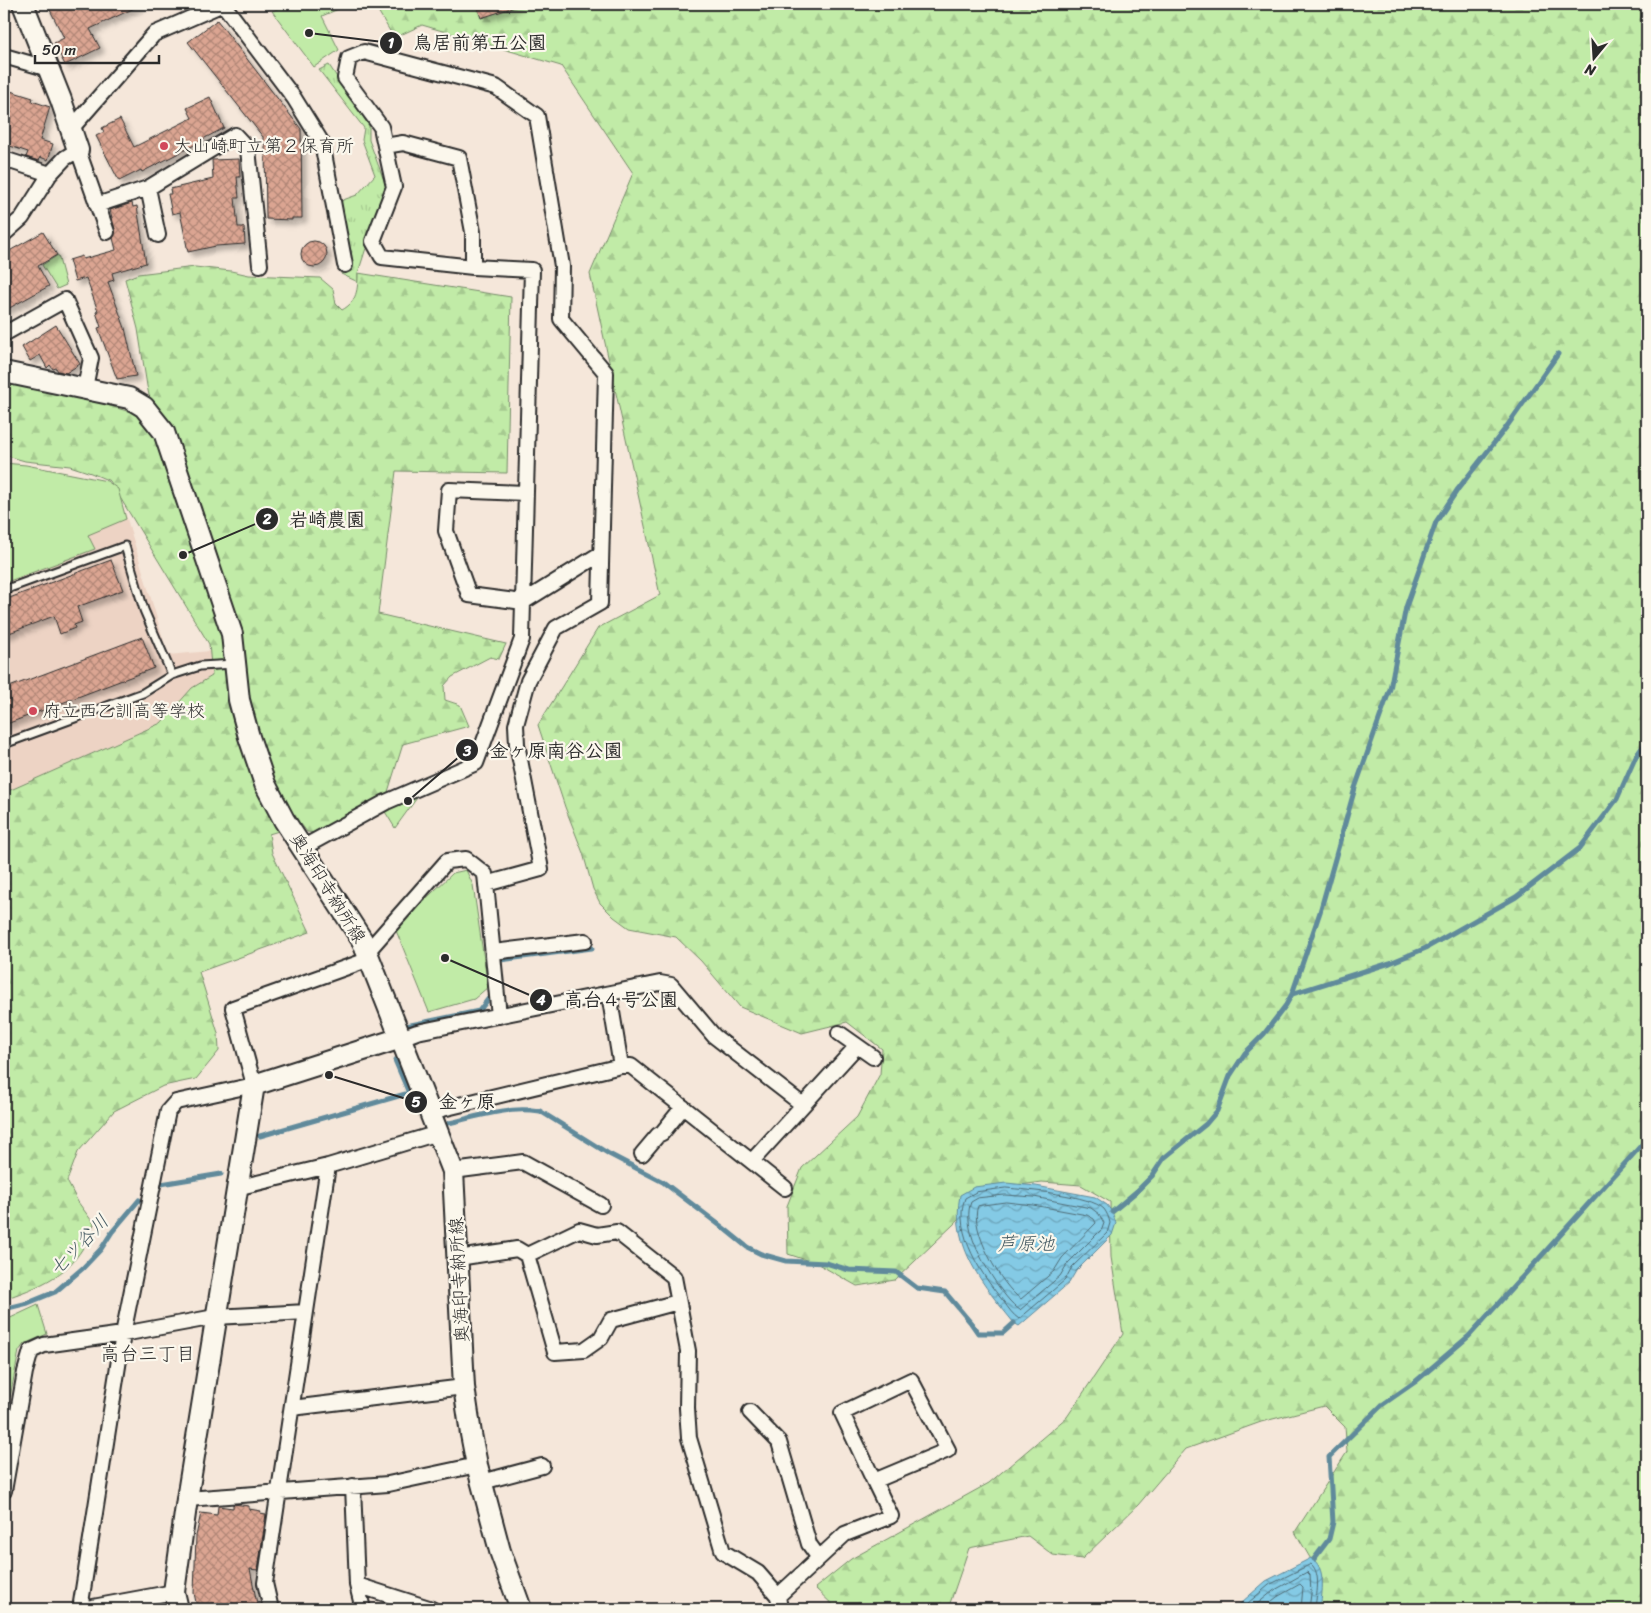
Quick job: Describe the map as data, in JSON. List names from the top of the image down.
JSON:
{
  "streets": {
    "main road": ["奥海印寺納所線"]
  },
  "districts": ["高台三丁目"],
  "water": ["芦原池", "七ツ谷川"],
  "places": [
    "鳥居前第五公園",
    "大山崎町立第２保育所",
    "岩崎農園",
    "府立西乙訓高等学校",
    "金ヶ原南谷公園",
    "高台４号公園",
    "金ヶ原"
  ],
  "scale_bar": "50 m",
  "north": "bottom"
}
